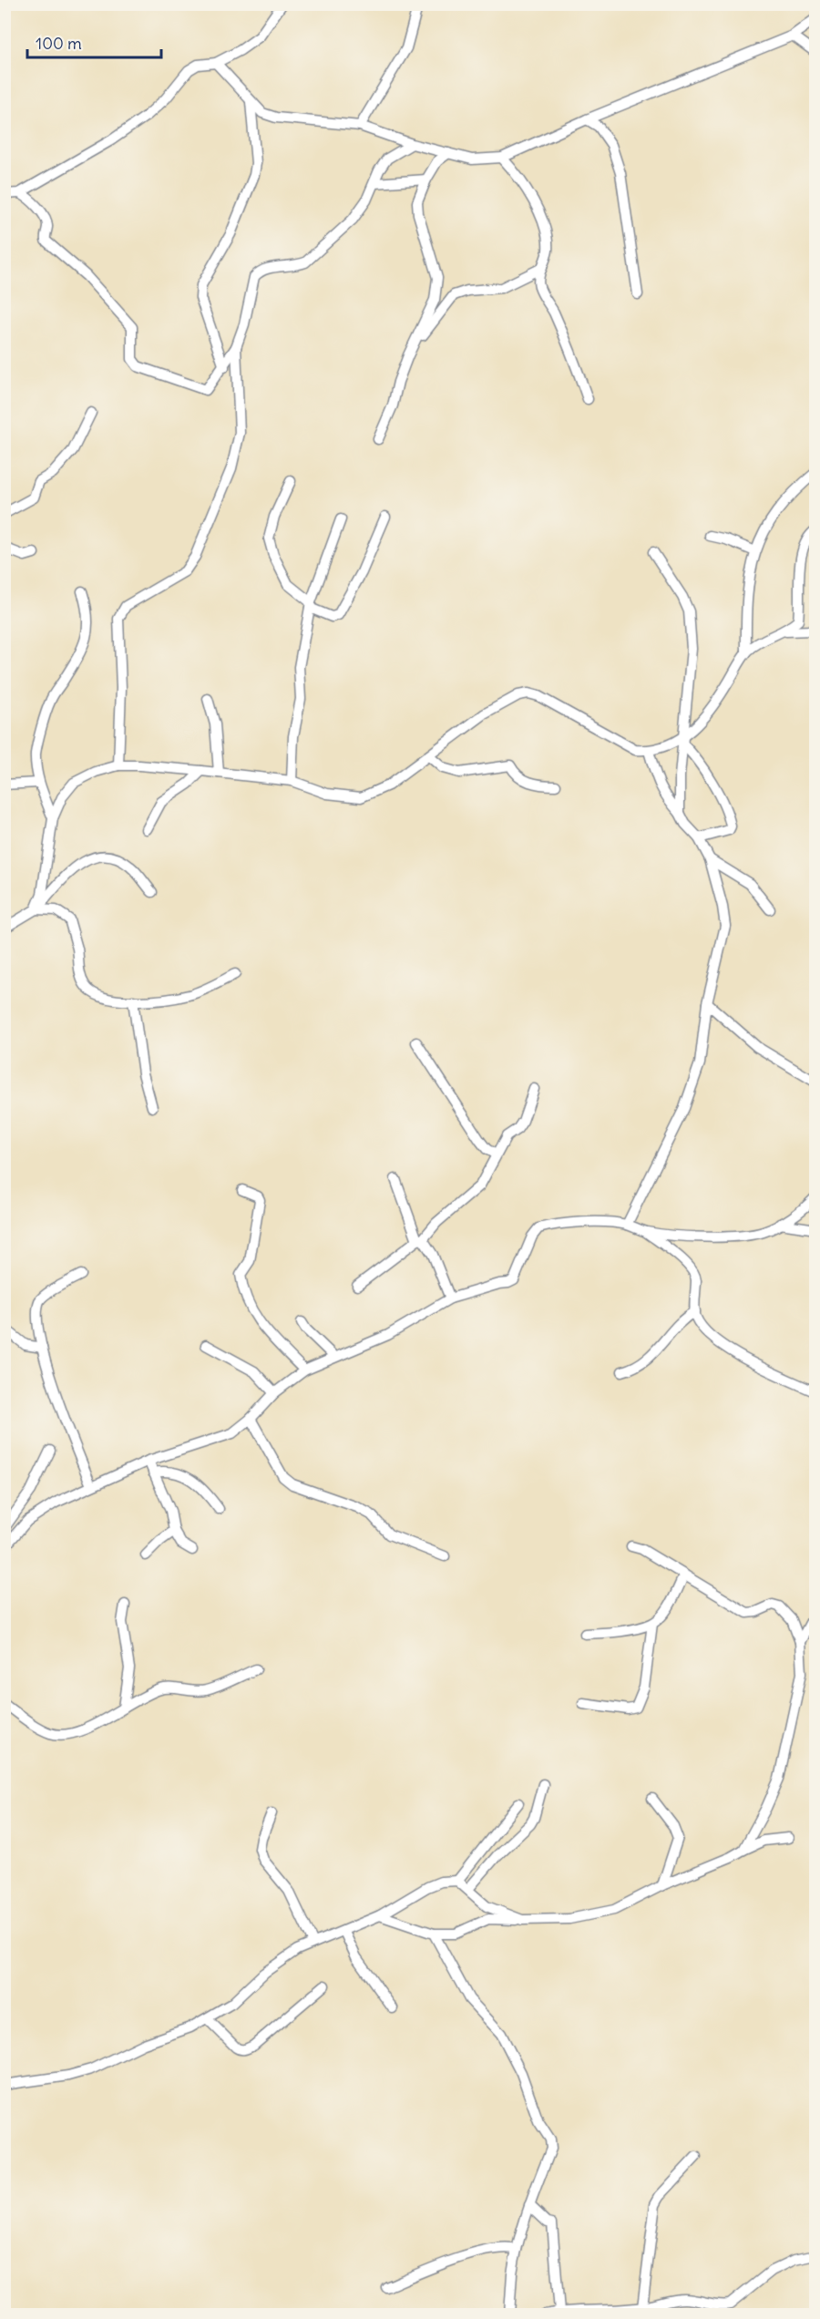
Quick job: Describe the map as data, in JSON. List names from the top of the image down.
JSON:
{
  "scale_bar": "100 m"
}
